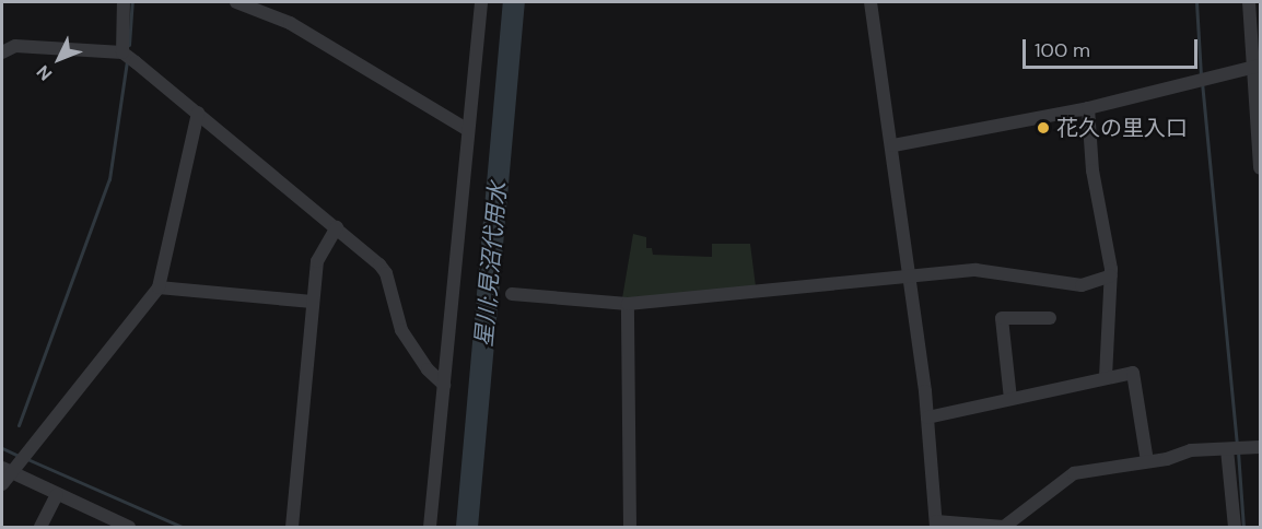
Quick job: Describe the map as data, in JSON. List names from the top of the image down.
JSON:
{
  "water": ["星川;見沼代用水"],
  "places": ["花久の里入口"],
  "scale_bar": "100 m",
  "north": "bottom left"
}
